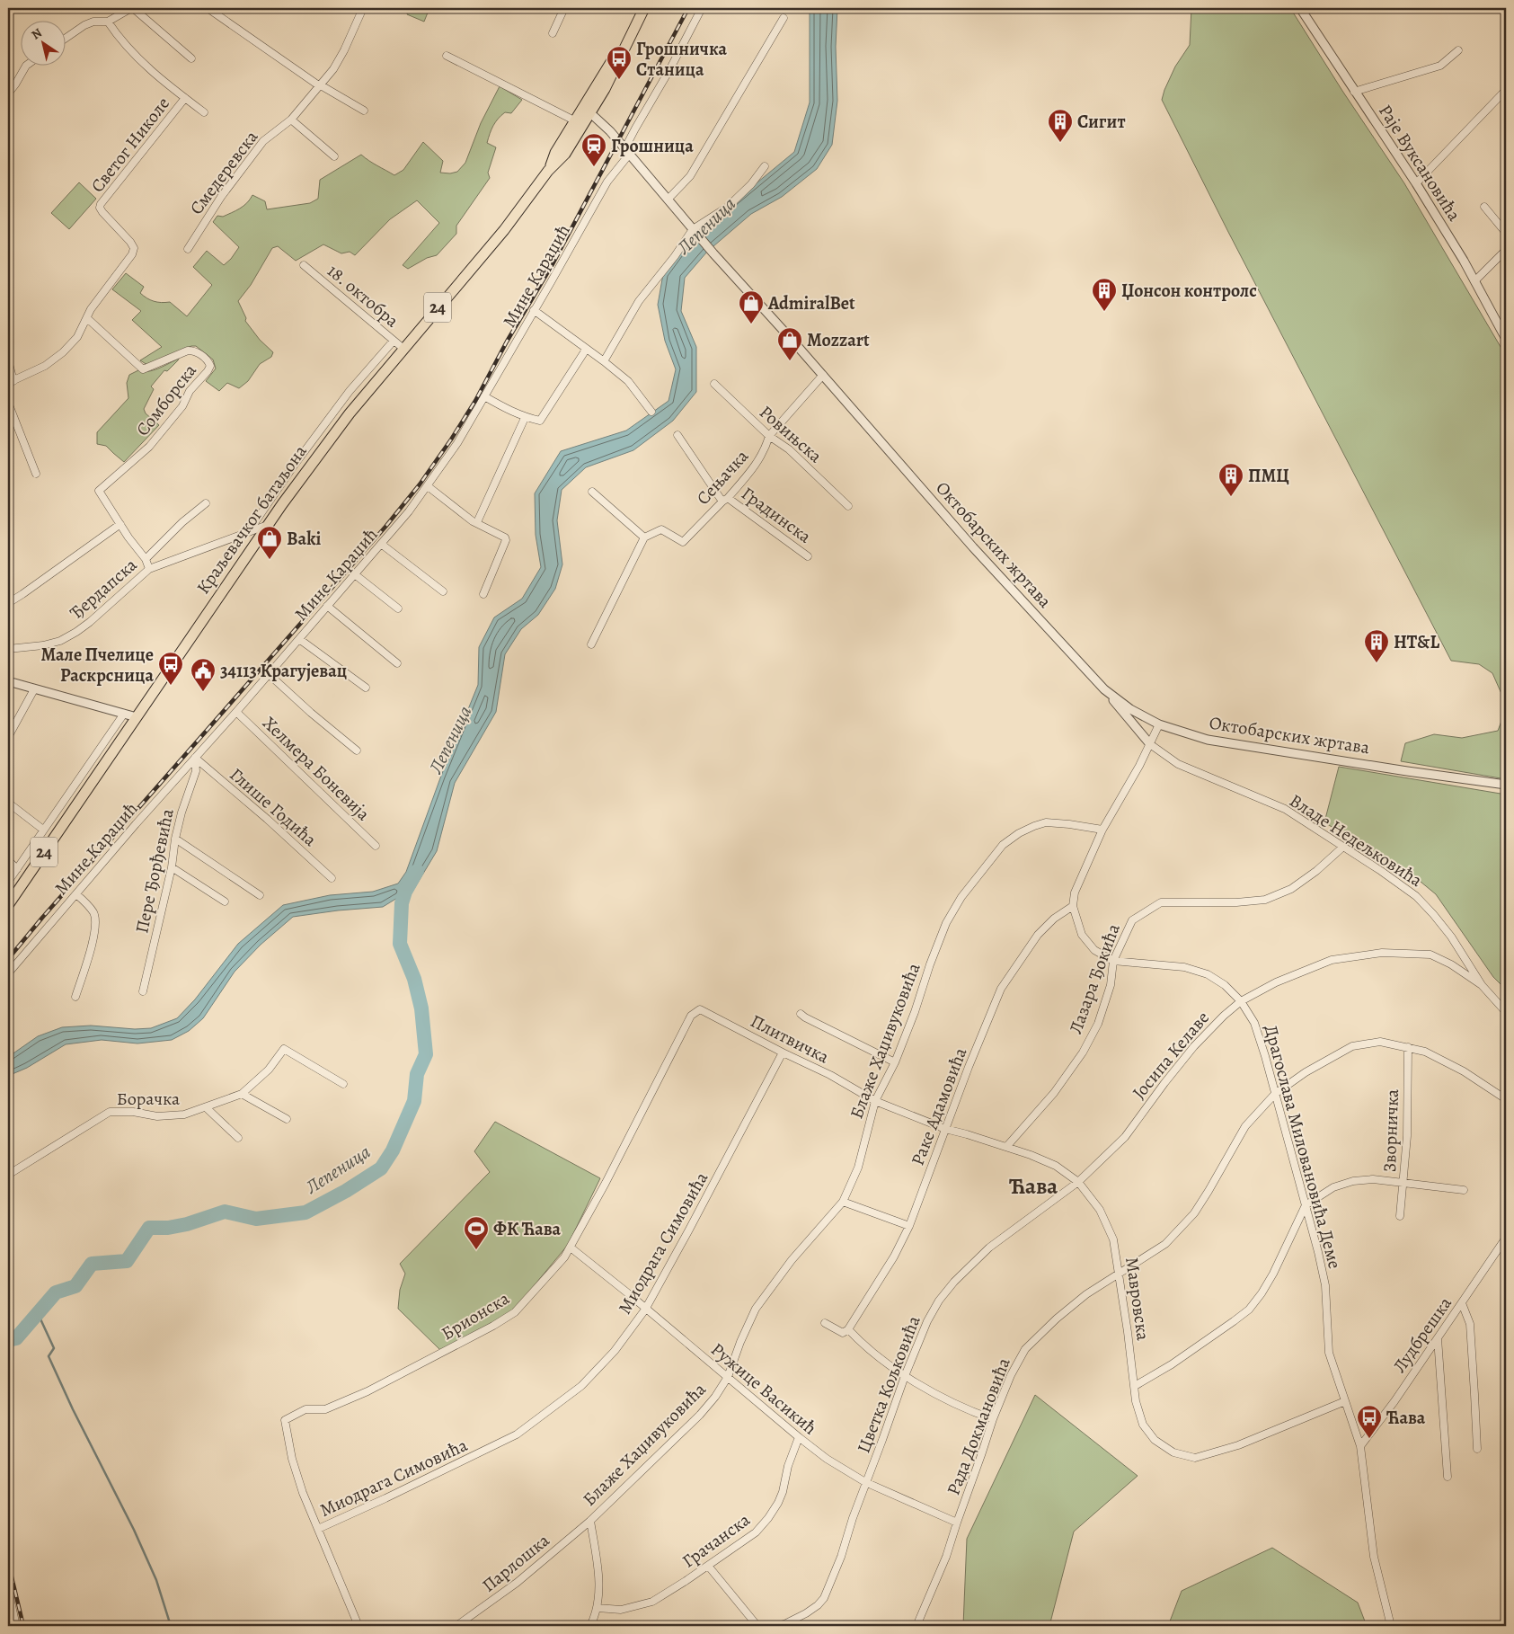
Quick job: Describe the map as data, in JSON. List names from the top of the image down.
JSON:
{
  "streets": {
    "main road": ["24", "Краљевачког батаљона"],
    "street": [
      "Светог Николе",
      "Раје Вуксановића",
      "Смедеревска",
      "Мине Караџић",
      "18. октобра",
      "Сомборска",
      "Ровињска",
      "Сењачка",
      "Градинска",
      "Октобарских жртава",
      "Ђердапска",
      "Хелмера Боневија",
      "Глише Годића",
      "Владе Недељковића",
      "Пере Ђорђевића",
      "Лазара Ђокића",
      "Плитвичка",
      "Блаже Хаџивуковића",
      "Јосипа Келаве",
      "Борачка",
      "Раке Адамовића",
      "Зворничка",
      "Драгослава Миловановића Деме",
      "Миодрага Симовића",
      "Мавровска",
      "Брионска",
      "Лудбрешка",
      "Цветка Кољковића",
      "Ружице Васикић",
      "Рада Докмановића",
      "Грачанска",
      "Парлошка"
    ]
  },
  "crossings": [
    ["Светог Николе", "Сомборска"],
    ["Мине Караџић", "Октобарских жртава"],
    ["Мине Караџић", "Хелмера Боневија"],
    ["Мине Караџић", "Глише Годића"],
    ["Мине Караџић", "Пере Ђорђевића"],
    ["18. октобра", "Краљевачког батаљона"],
    ["Сомборска", "Ђердапска"],
    ["Ровињска", "Сењачка"],
    ["Сењачка", "Градинска"],
    ["Сењачка", "Октобарских жртава"],
    ["Краљевачког батаљона", "Октобарских жртава"],
    ["Краљевачког батаљона", "Ђердапска"],
    ["Глише Годића", "Пере Ђорђевића"],
    ["Владе Недељковића", "Лазара Ђокића"],
    ["Владе Недељковића", "Јосипа Келаве"],
    ["Лазара Ђокића", "Драгослава Миловановића Деме"],
    ["Лазара Ђокића", "Мавровска"],
    ["Плитвичка", "Блаже Хаџивуковића"],
    ["Плитвичка", "Миодрага Симовића"],
    ["Плитвичка", "Мавровска"],
    ["Плитвичка", "Брионска"],
    ["Блаже Хаџивуковића", "Мавровска"],
    ["Блаже Хаџивуковића", "Ружице Васикић"],
    ["Блаже Хаџивуковића", "Грачанска"],
    ["Блаже Хаџивуковића", "Парлошка"],
    ["Јосипа Келаве", "Драгослава Миловановића Деме"],
    ["Јосипа Келаве", "Мавровска"],
    ["Јосипа Келаве", "Цветка Кољковића"],
    ["Раке Адамовића", "Драгослава Миловановића Деме"],
    ["Раке Адамовића", "Мавровска"],
    ["Зворничка", "Рада Докмановића"],
    ["Драгослава Миловановића Деме", "Мавровска"],
    ["Драгослава Миловановића Деме", "Лудбрешка"],
    ["Драгослава Миловановића Деме", "Рада Докмановића"],
    ["Миодрага Симовића", "Брионска"],
    ["Миодрага Симовића", "Ружице Васикић"],
    ["Мавровска", "Цветка Кољковића"],
    ["Мавровска", "Рада Докмановића"],
    ["Брионска", "Ружице Васикић"],
    ["Цветка Кољковића", "Ружице Васикић"],
    ["Ружице Васикић", "Рада Докмановића"],
    ["Ружице Васикић", "Грачанска"]
  ],
  "districts": ["Ћава"],
  "water": ["Лепеница"],
  "places": {
    "bus stop": ["Грошничка Станица", "Мале Пчелице Раскрсница", "Ћава"],
    "building": [
      "Сигит",
      "Џонсон контролс",
      "ПМЦ",
      "HT&L"
    ],
    "station": ["Грошница"],
    "shop": ["AdmiralBet", "Mozzart", "Baki"],
    "public building": ["34113 Крагујевац"],
    "sports": ["ФК Ћава"]
  },
  "north": "top left"
}
